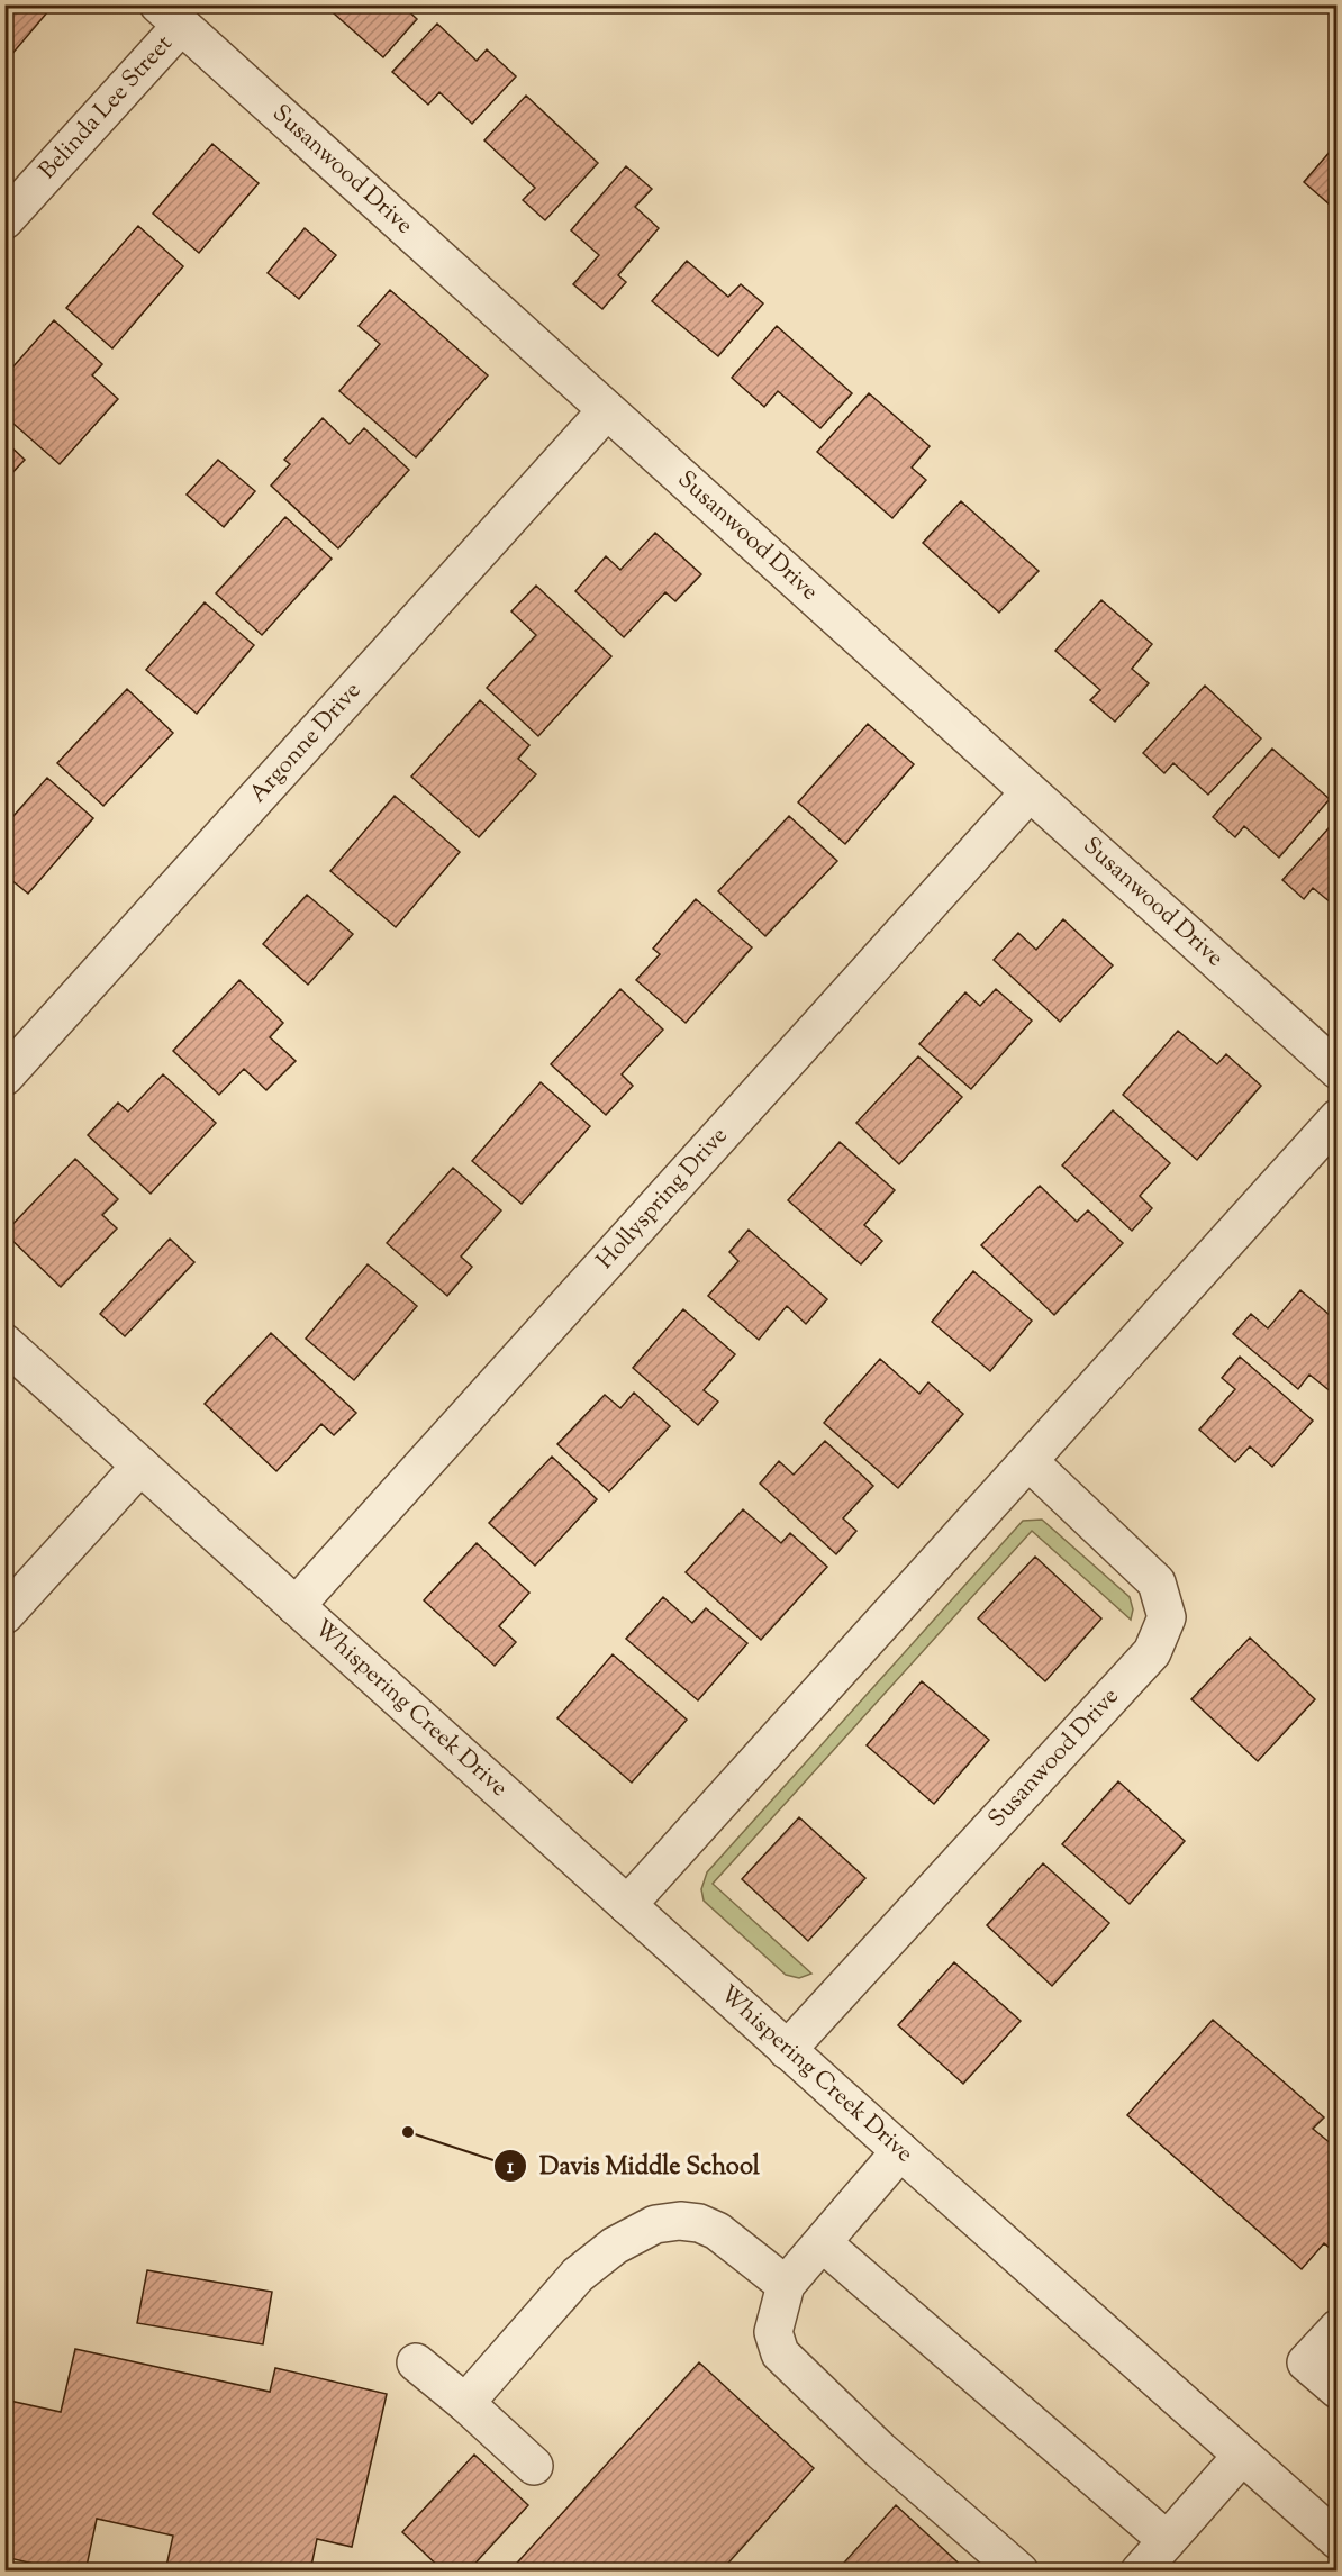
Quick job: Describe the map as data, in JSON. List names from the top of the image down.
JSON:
{
  "streets": {
    "street": [
      "Belinda Lee Street",
      "Susanwood Drive",
      "Argonne Drive",
      "Hollyspring Drive",
      "Whispering Creek Drive"
    ]
  },
  "crossings": [
    ["Belinda Lee Street", "Susanwood Drive"],
    ["Susanwood Drive", "Argonne Drive"],
    ["Susanwood Drive", "Hollyspring Drive"],
    ["Susanwood Drive", "Whispering Creek Drive"],
    ["Hollyspring Drive", "Whispering Creek Drive"]
  ],
  "places": ["Davis Middle School"]
}
